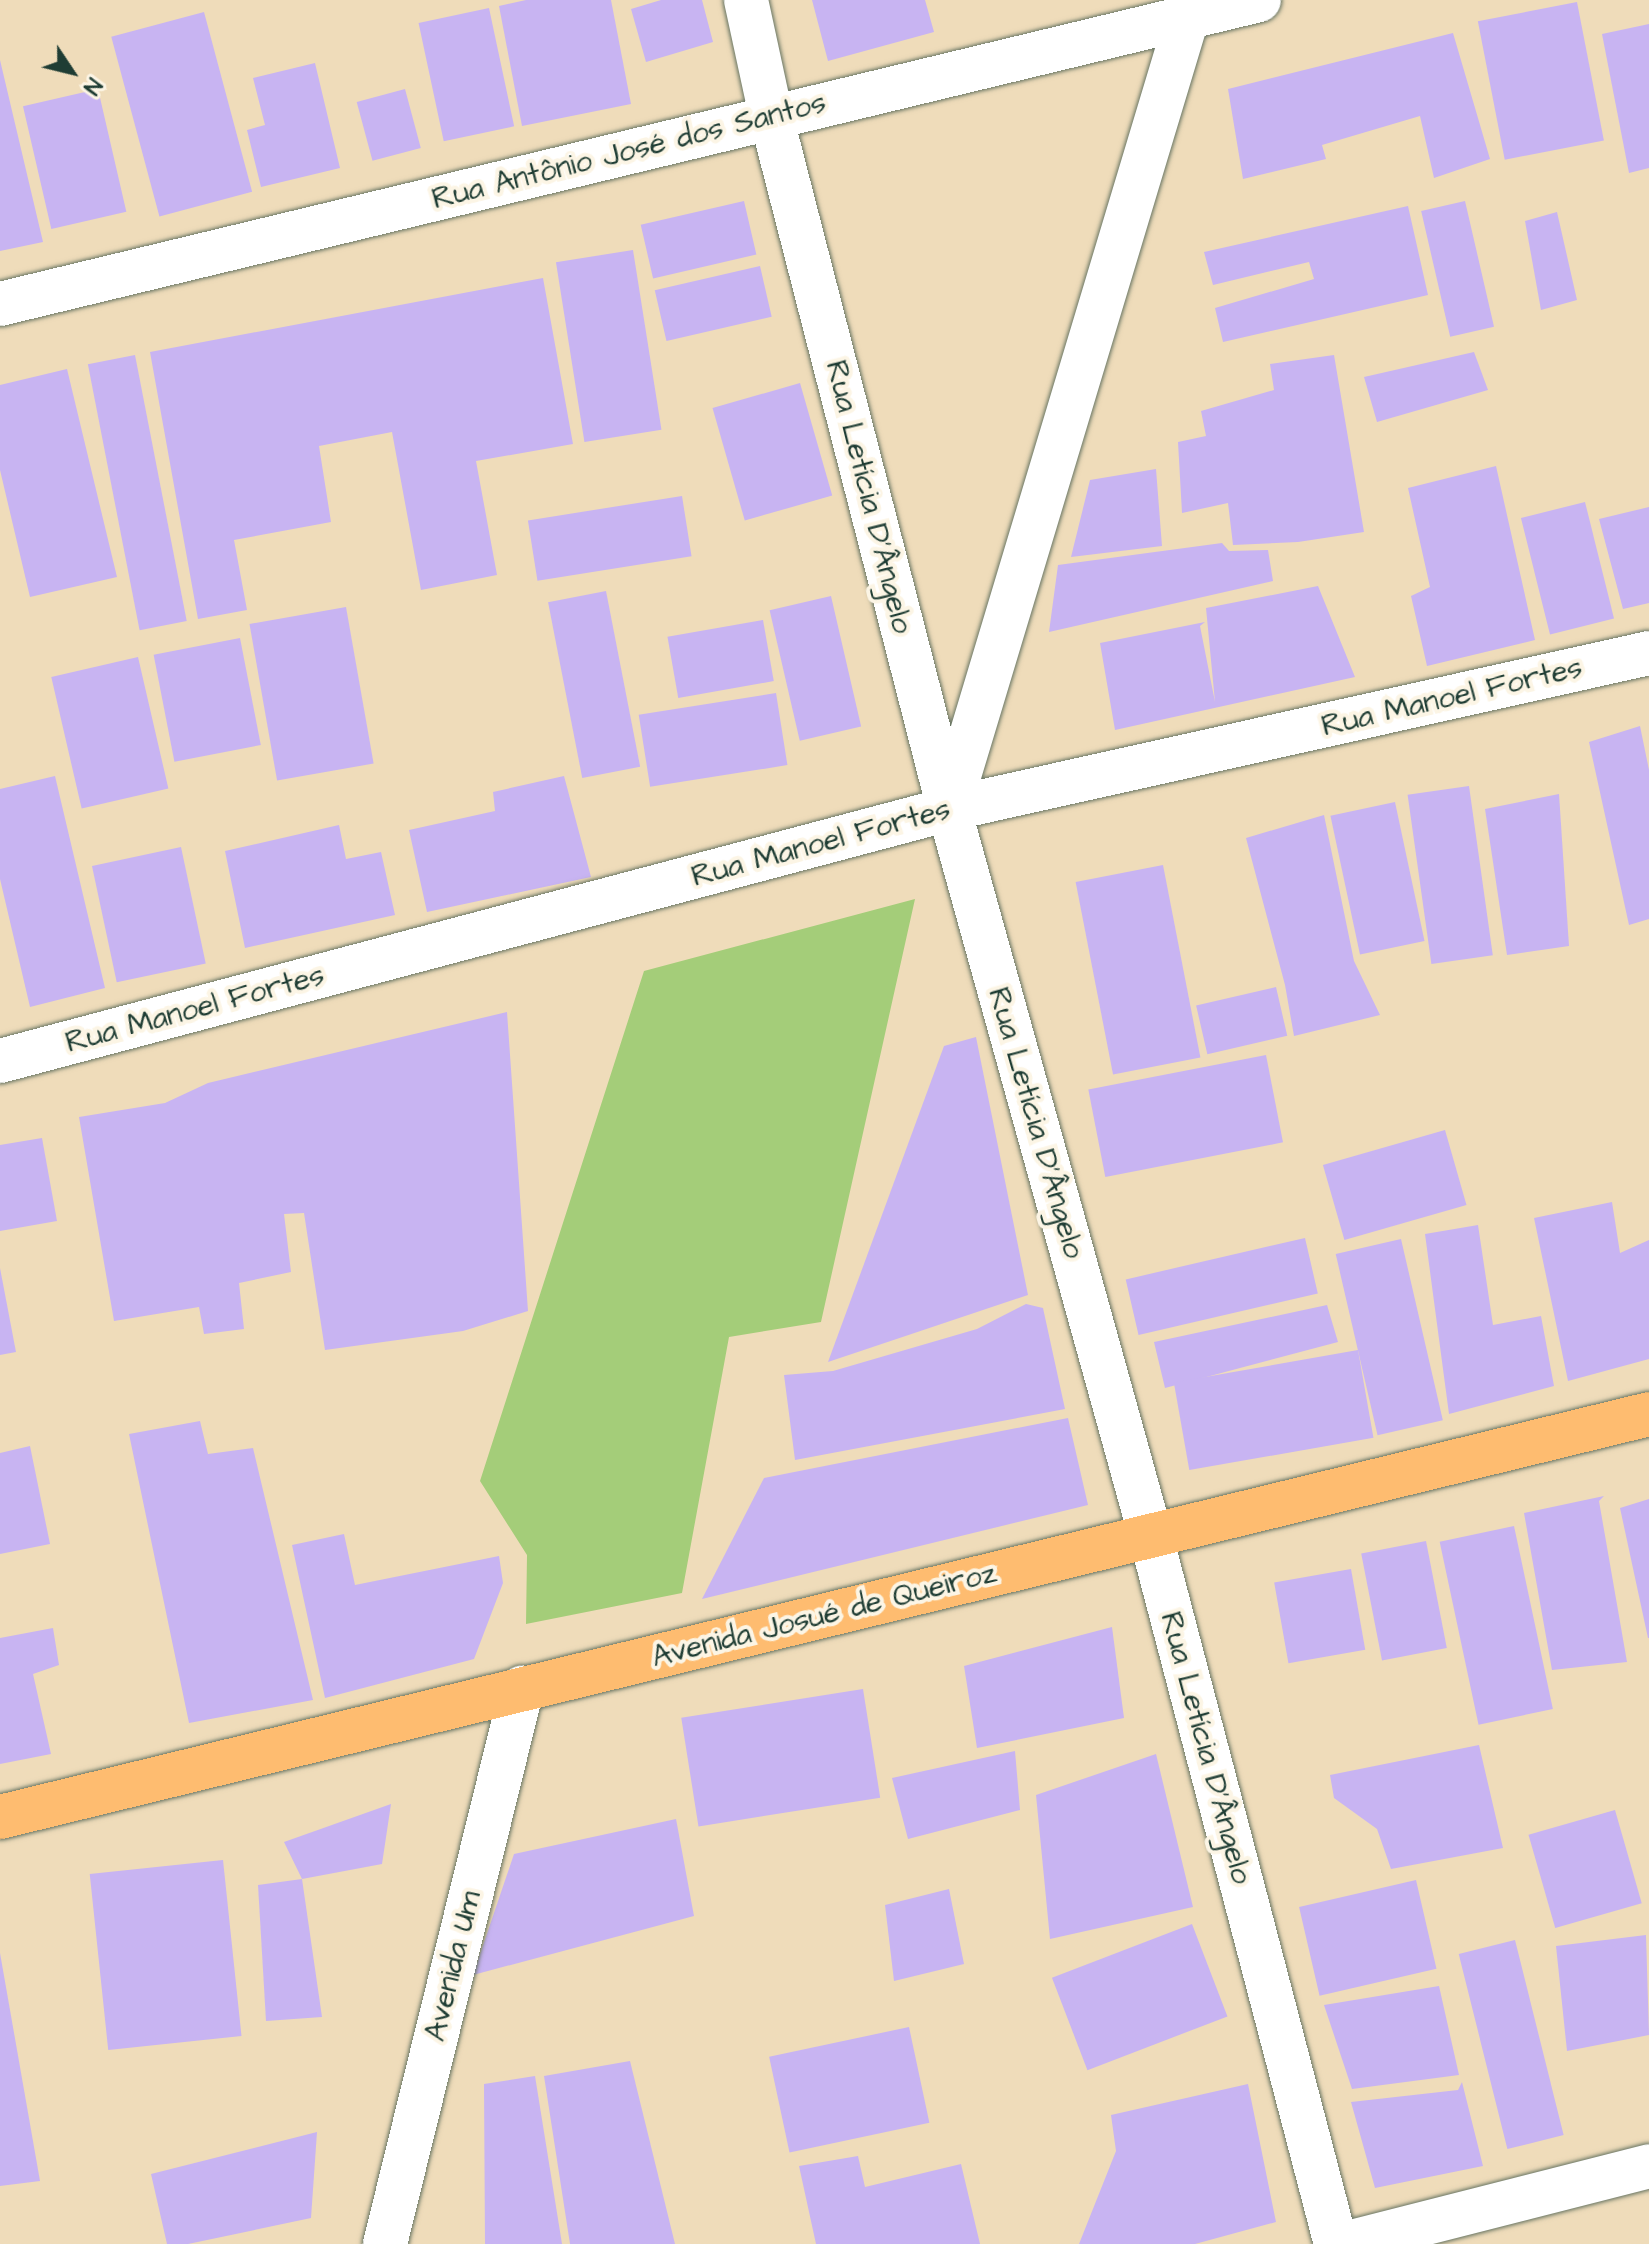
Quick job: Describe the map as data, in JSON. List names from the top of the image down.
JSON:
{
  "streets": {
    "main road": ["Avenida Josué de Queiroz"],
    "street": [
      "Rua Antônio José dos Santos",
      "Rua Letícia D'Ângelo",
      "Rua Manoel Fortes",
      "Avenida Um"
    ]
  },
  "crossings": [
    ["Rua Antônio José dos Santos", "Rua Letícia D'Ângelo"],
    ["Rua Letícia D'Ângelo", "Rua Manoel Fortes"],
    ["Rua Letícia D'Ângelo", "Avenida Josué de Queiroz"],
    ["Avenida Josué de Queiroz", "Avenida Um"]
  ],
  "north": "bottom right"
}
